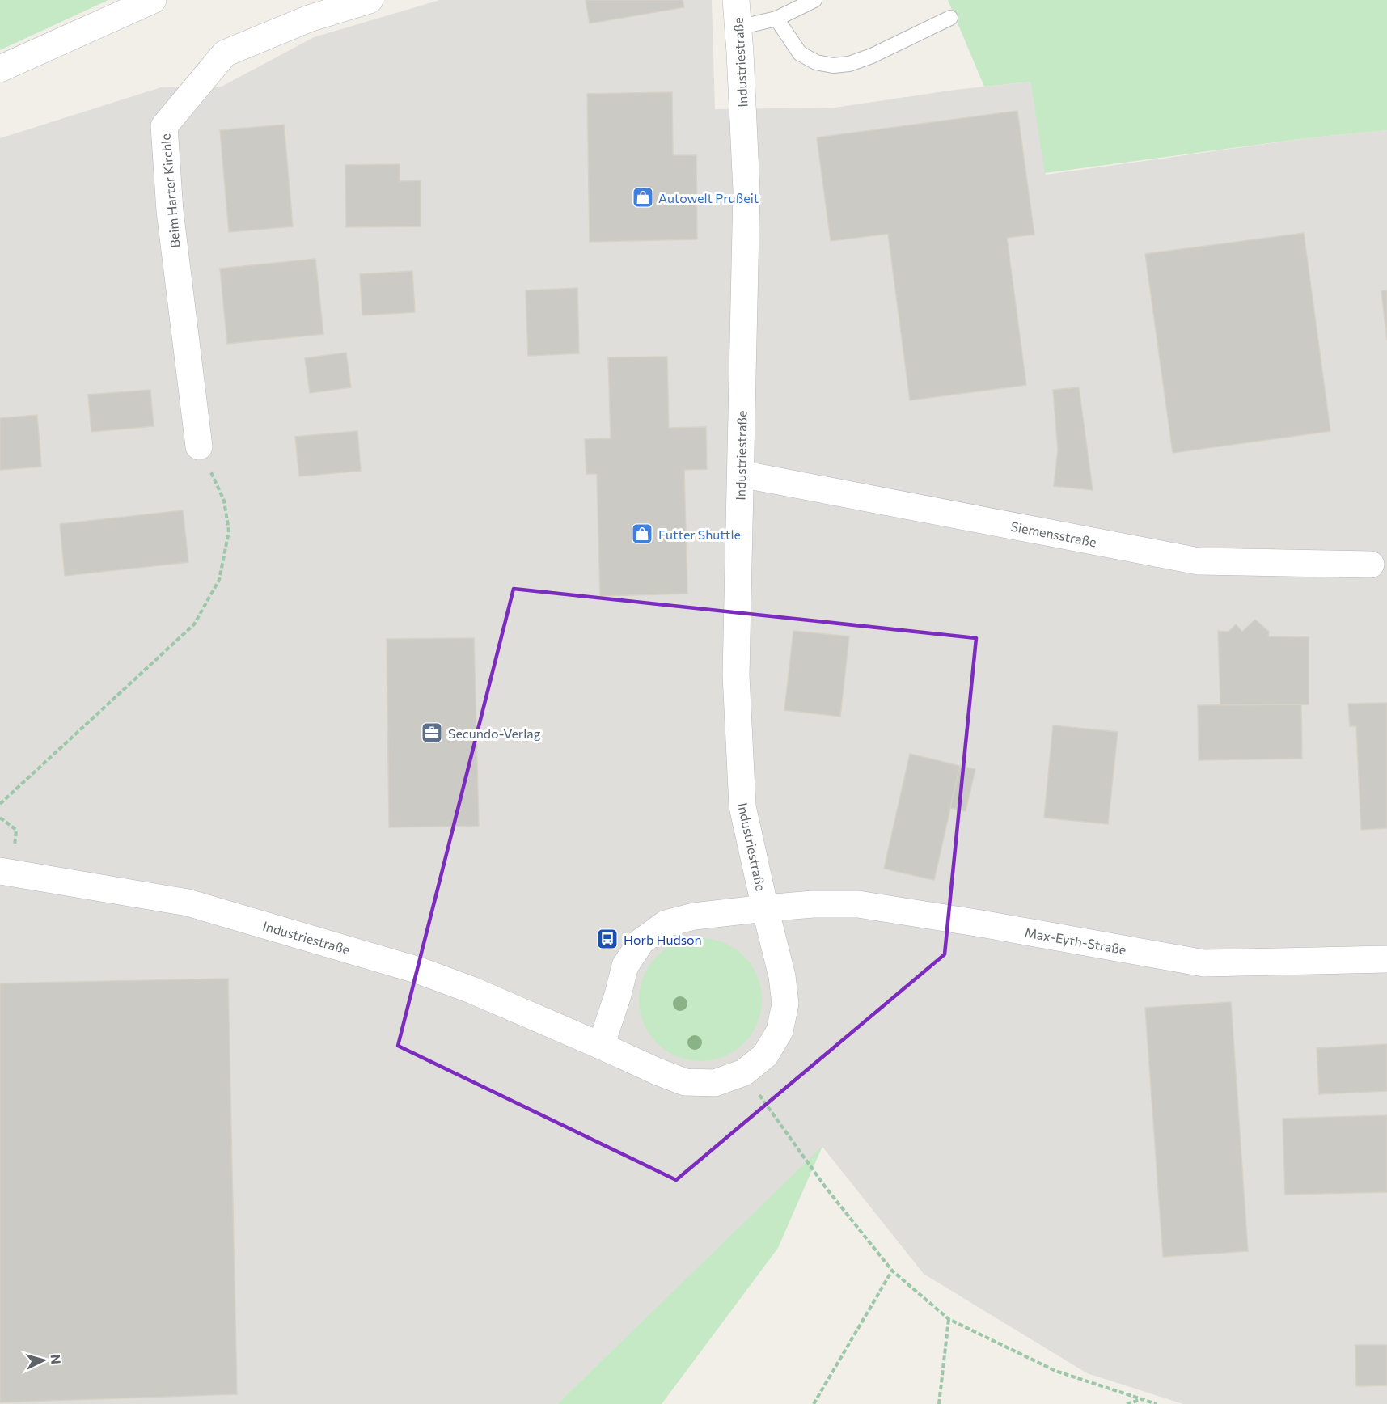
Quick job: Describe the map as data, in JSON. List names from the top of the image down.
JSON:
{
  "streets": {
    "street": [
      "Industriestraße",
      "Beim Harter Kirchle",
      "Siemensstraße",
      "Max-Eyth-Straße"
    ]
  },
  "crossings": [
    ["Industriestraße", "Siemensstraße"],
    ["Industriestraße", "Max-Eyth-Straße"]
  ],
  "places": {
    "shop": ["Autowelt Prußeit", "Futter Shuttle"],
    "office": ["Secundo-Verlag"],
    "bus stop": ["Horb Hudson"]
  },
  "north": "right"
}
